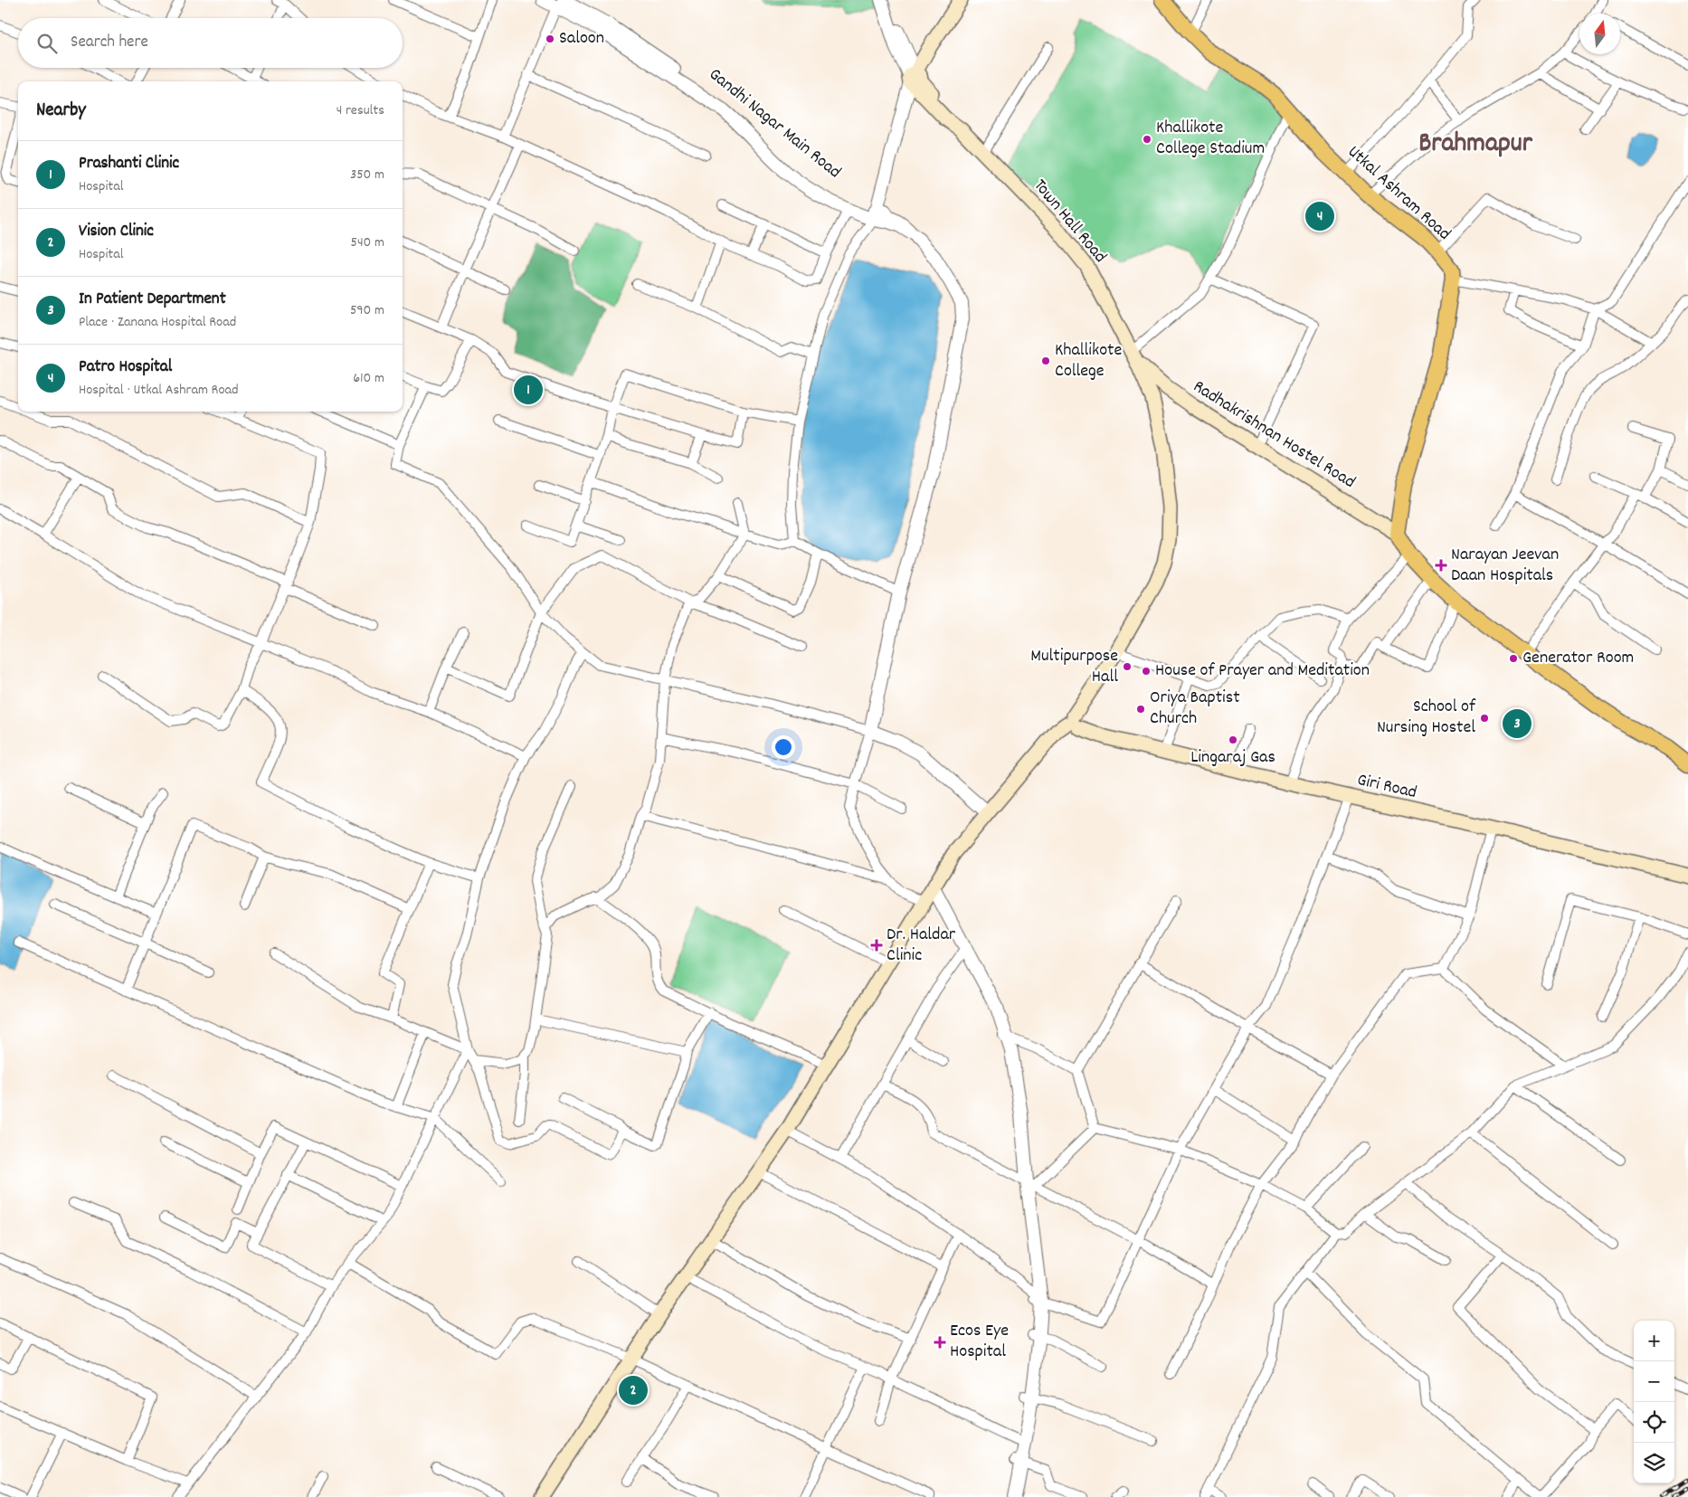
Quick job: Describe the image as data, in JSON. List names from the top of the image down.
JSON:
{
  "streets": {
    "main road": [
      "Utkal Ashram Road",
      "Town Hall Road",
      "Radhakrishnan Hostel Road",
      "Giri Road"
    ],
    "street": ["Gandhi Nagar Main Road"]
  },
  "crossings": [
    ["Town Hall Road", "Radhakrishnan Hostel Road"],
    ["Town Hall Road", "Giri Road"]
  ],
  "districts": ["Brahmapur"],
  "places": {
    "other": [
      "Saloon",
      "Khallikote College Stadium",
      "Khallikote College",
      "Generator Room",
      "Multipurpose Hall",
      "House of Prayer and Meditation",
      "Oriya Baptist Church",
      "School of Nursing Hostel",
      "Lingaraj Gas"
    ],
    "health": ["Narayan Jeevan Daan Hospitals", "Dr. Haldar Clinic", "Ecos Eye Hospital"]
  },
  "north": "top",
  "page": {
    "search": "Search here",
    "heading": ["Nearby", "4 results"],
    "list": [
      {
        "mark": "1",
        "name": "Prashanti Clinic",
        "note": "Hospital",
        "value": "350 m"
      },
      {
        "mark": "2",
        "name": "Vision Clinic",
        "note": "Hospital",
        "value": "540 m"
      },
      {
        "mark": "3",
        "name": "In Patient Department",
        "note": "Place · Zanana Hospital Road",
        "value": "590 m"
      },
      {
        "mark": "4",
        "name": "Patro Hospital",
        "note": "Hospital · Utkal Ashram Road",
        "value": "610 m"
      }
    ],
    "pins": [
      "4",
      "1",
      "3",
      "2"
    ],
    "map_buttons": ["+", "−"]
  }
}
